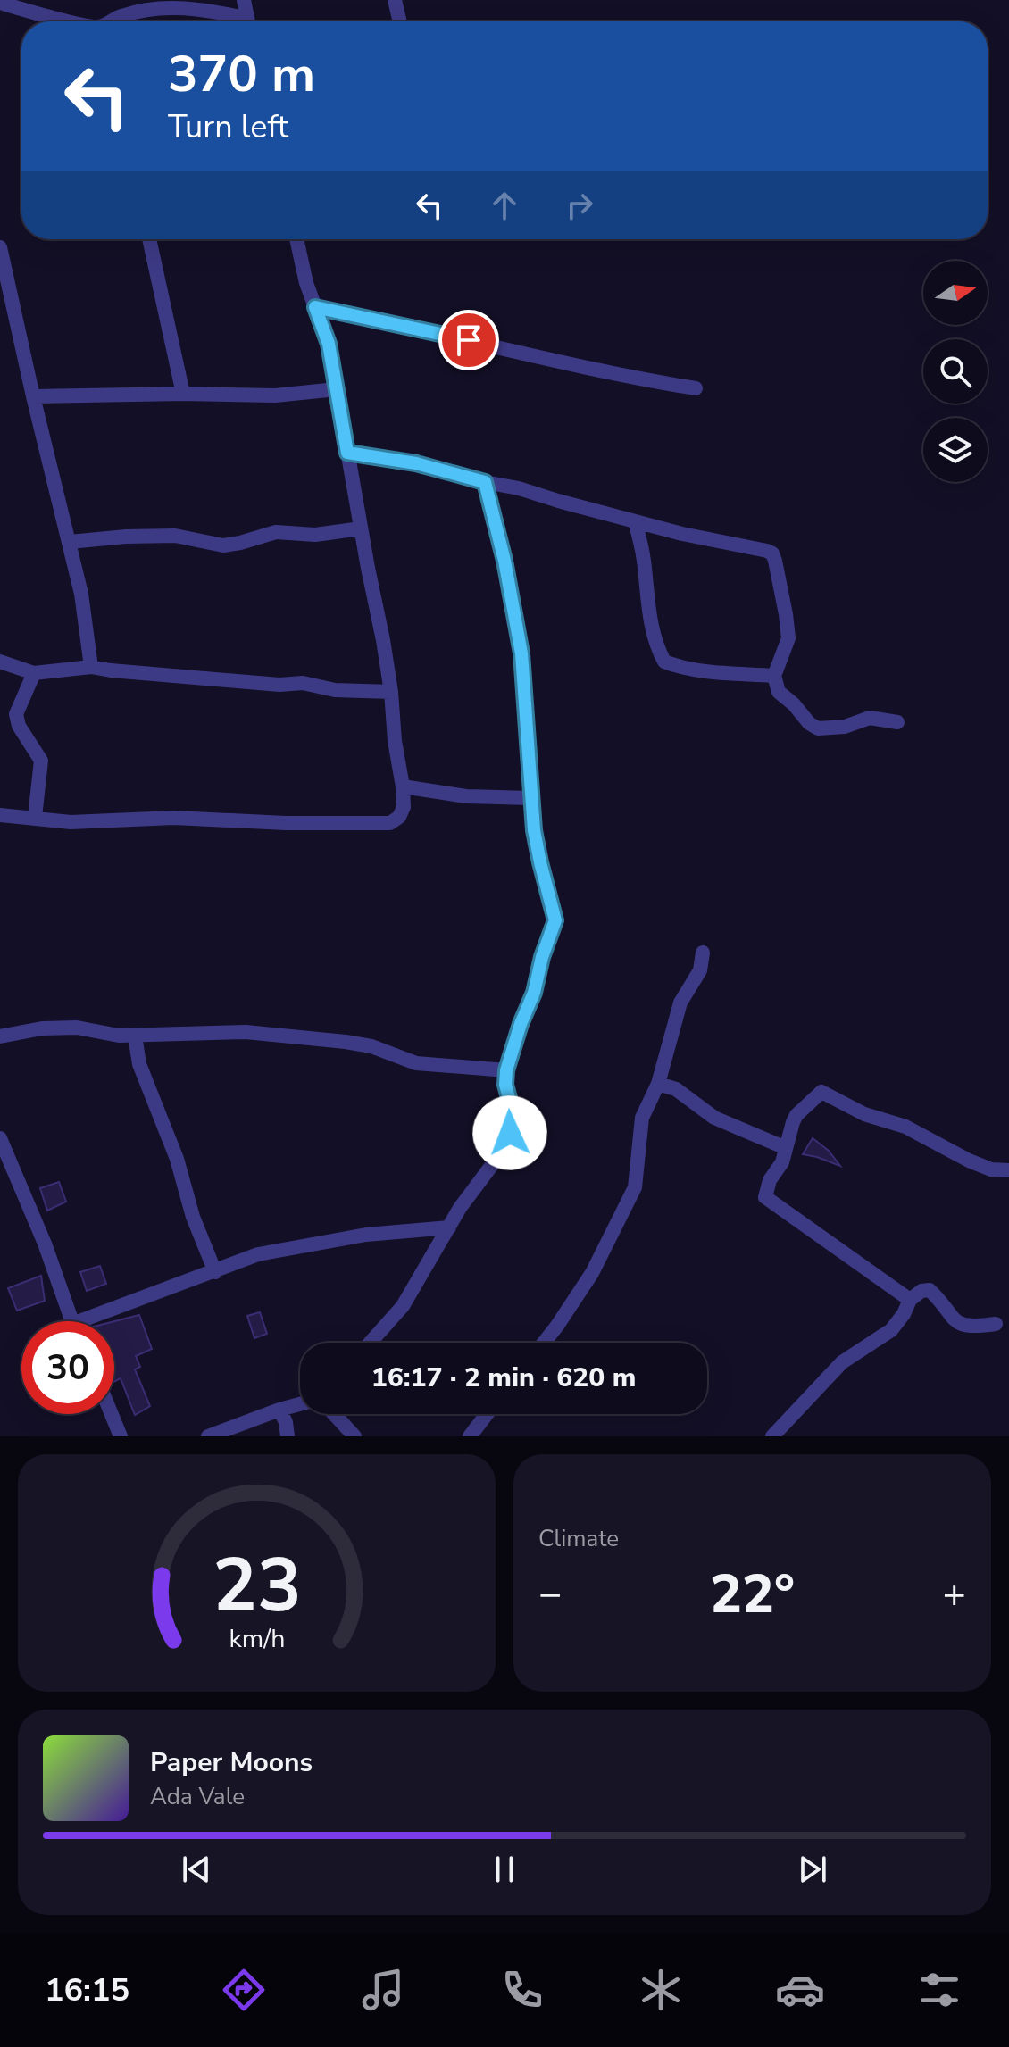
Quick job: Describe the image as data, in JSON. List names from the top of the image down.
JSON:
{
  "north": "right",
  "page": {
    "turn": ["370 m", "Turn left"],
    "limit": "30",
    "trip": "16:17 · 2 min · 620 m",
    "tile": "Climate",
    "heat": ["−", "22°", "+"],
    "song": ["Paper Moons", "Ada Vale"],
    "tabs": "16:15",
    "gauge": ["23", "km/h"]
  }
}
